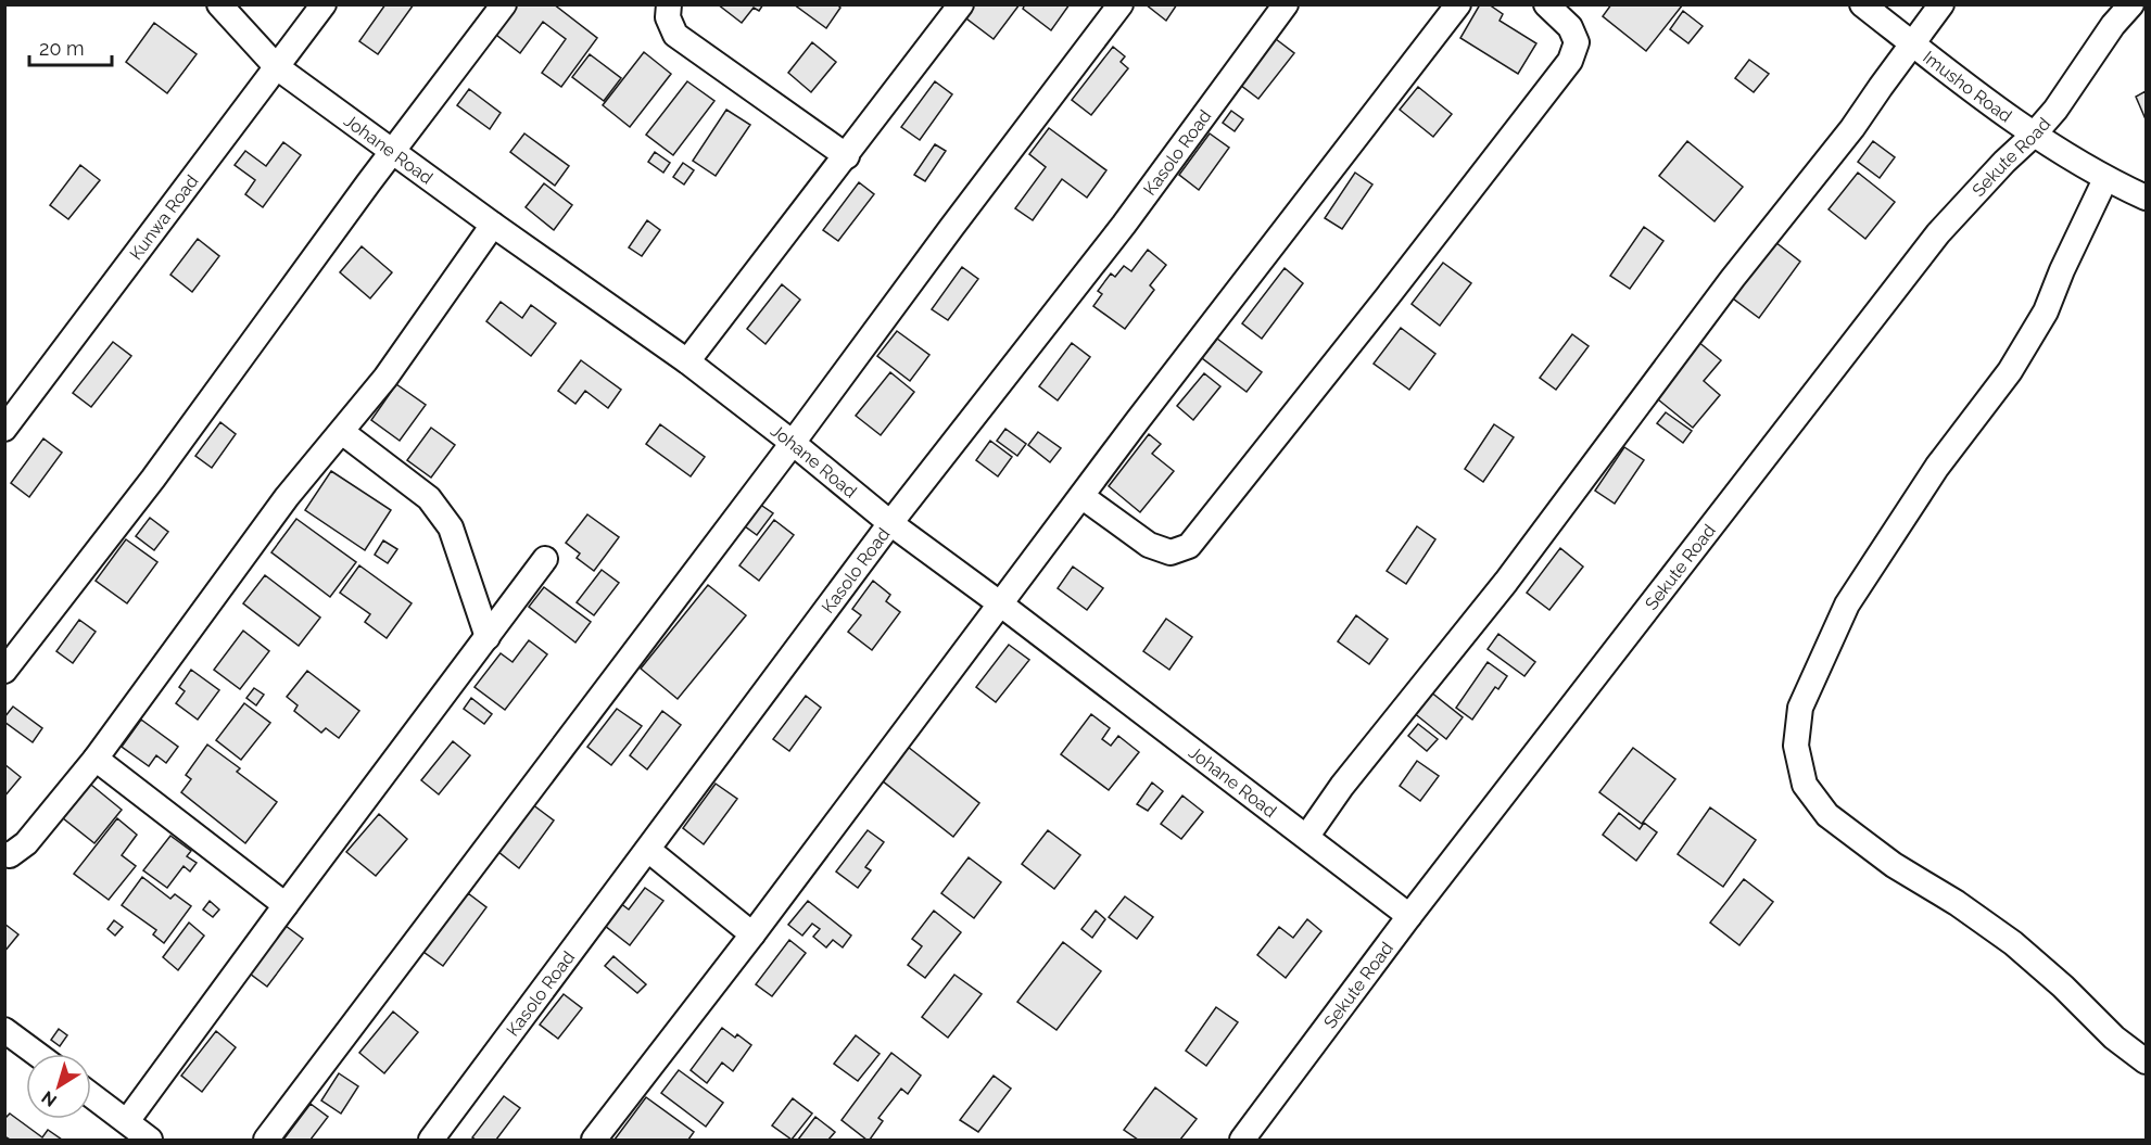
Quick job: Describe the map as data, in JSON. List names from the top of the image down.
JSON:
{
  "streets": {
    "street": [
      "Imusho Road",
      "Johane Road",
      "Kasolo Road",
      "Sekute Road",
      "Kunwa Road"
    ]
  },
  "crossings": [
    ["Imusho Road", "Sekute Road"],
    ["Johane Road", "Kasolo Road"],
    ["Johane Road", "Sekute Road"],
    ["Johane Road", "Kunwa Road"]
  ],
  "scale_bar": "20 m",
  "north": "bottom left"
}
